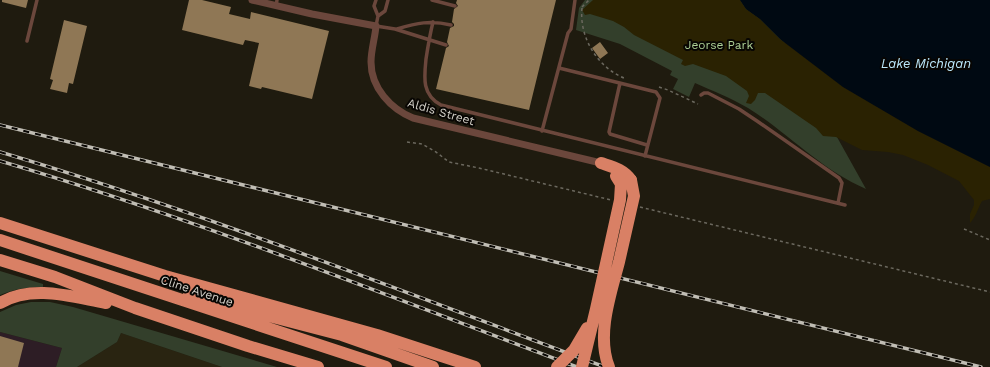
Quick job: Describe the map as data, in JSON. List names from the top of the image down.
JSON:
{
  "streets": {
    "highway": ["Cline Avenue"],
    "street": ["Aldis Street"]
  },
  "water": ["Lake Michigan"],
  "parks": ["Jeorse Park"]
}
